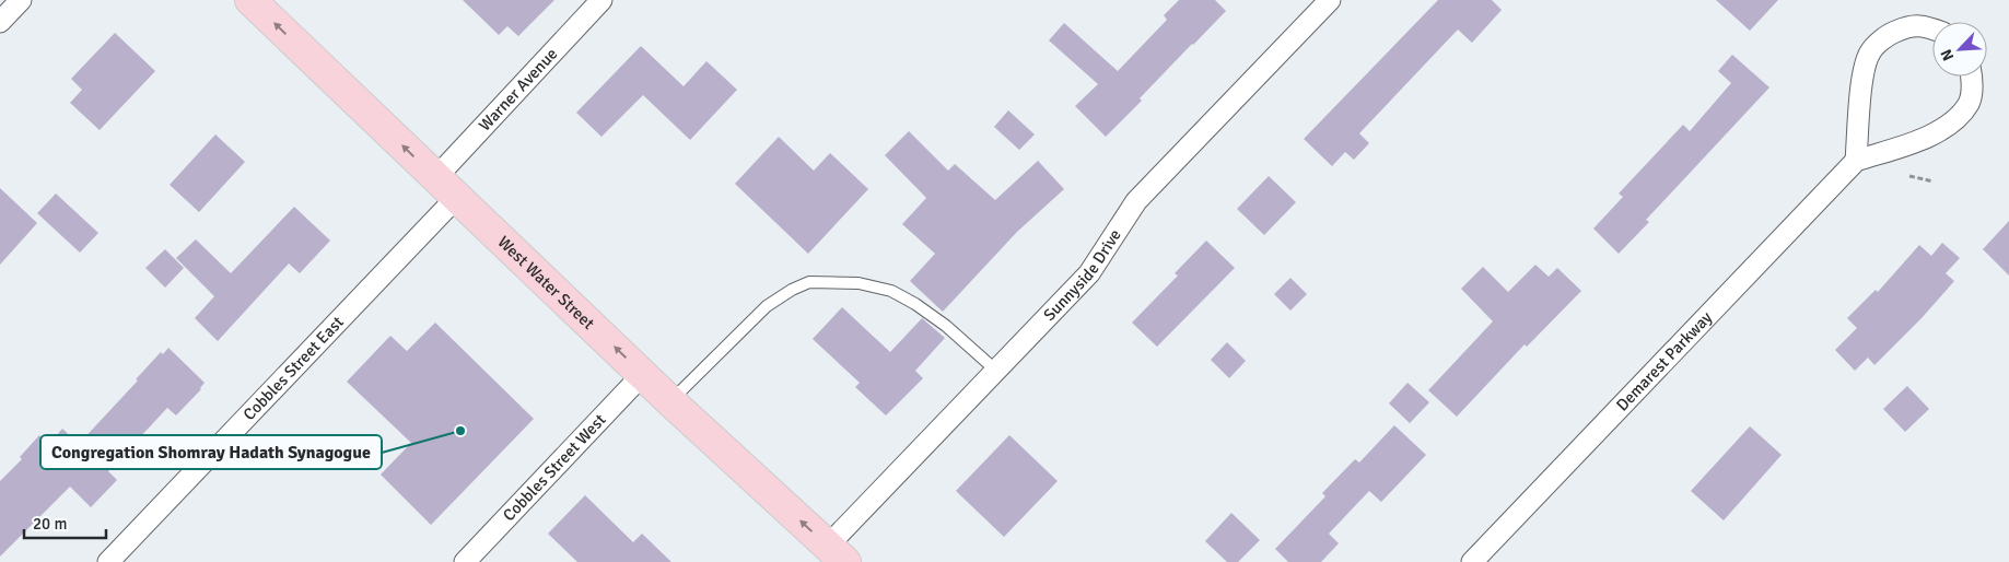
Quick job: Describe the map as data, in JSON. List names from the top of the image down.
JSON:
{
  "streets": {
    "main road": ["West Water Street"],
    "street": [
      "Warner Avenue",
      "Sunnyside Drive",
      "Demarest Parkway",
      "Cobbles Street East",
      "Cobbles Street West"
    ]
  },
  "crossings": [
    ["Warner Avenue", "West Water Street"],
    ["Warner Avenue", "Cobbles Street East"],
    ["Sunnyside Drive", "West Water Street"],
    ["West Water Street", "Cobbles Street East"],
    ["West Water Street", "Cobbles Street West"]
  ],
  "one_way": ["West Water Street"],
  "places": ["Congregation Shomray Hadath Synagogue"],
  "scale_bar": "20 m",
  "north": "bottom left"
}
